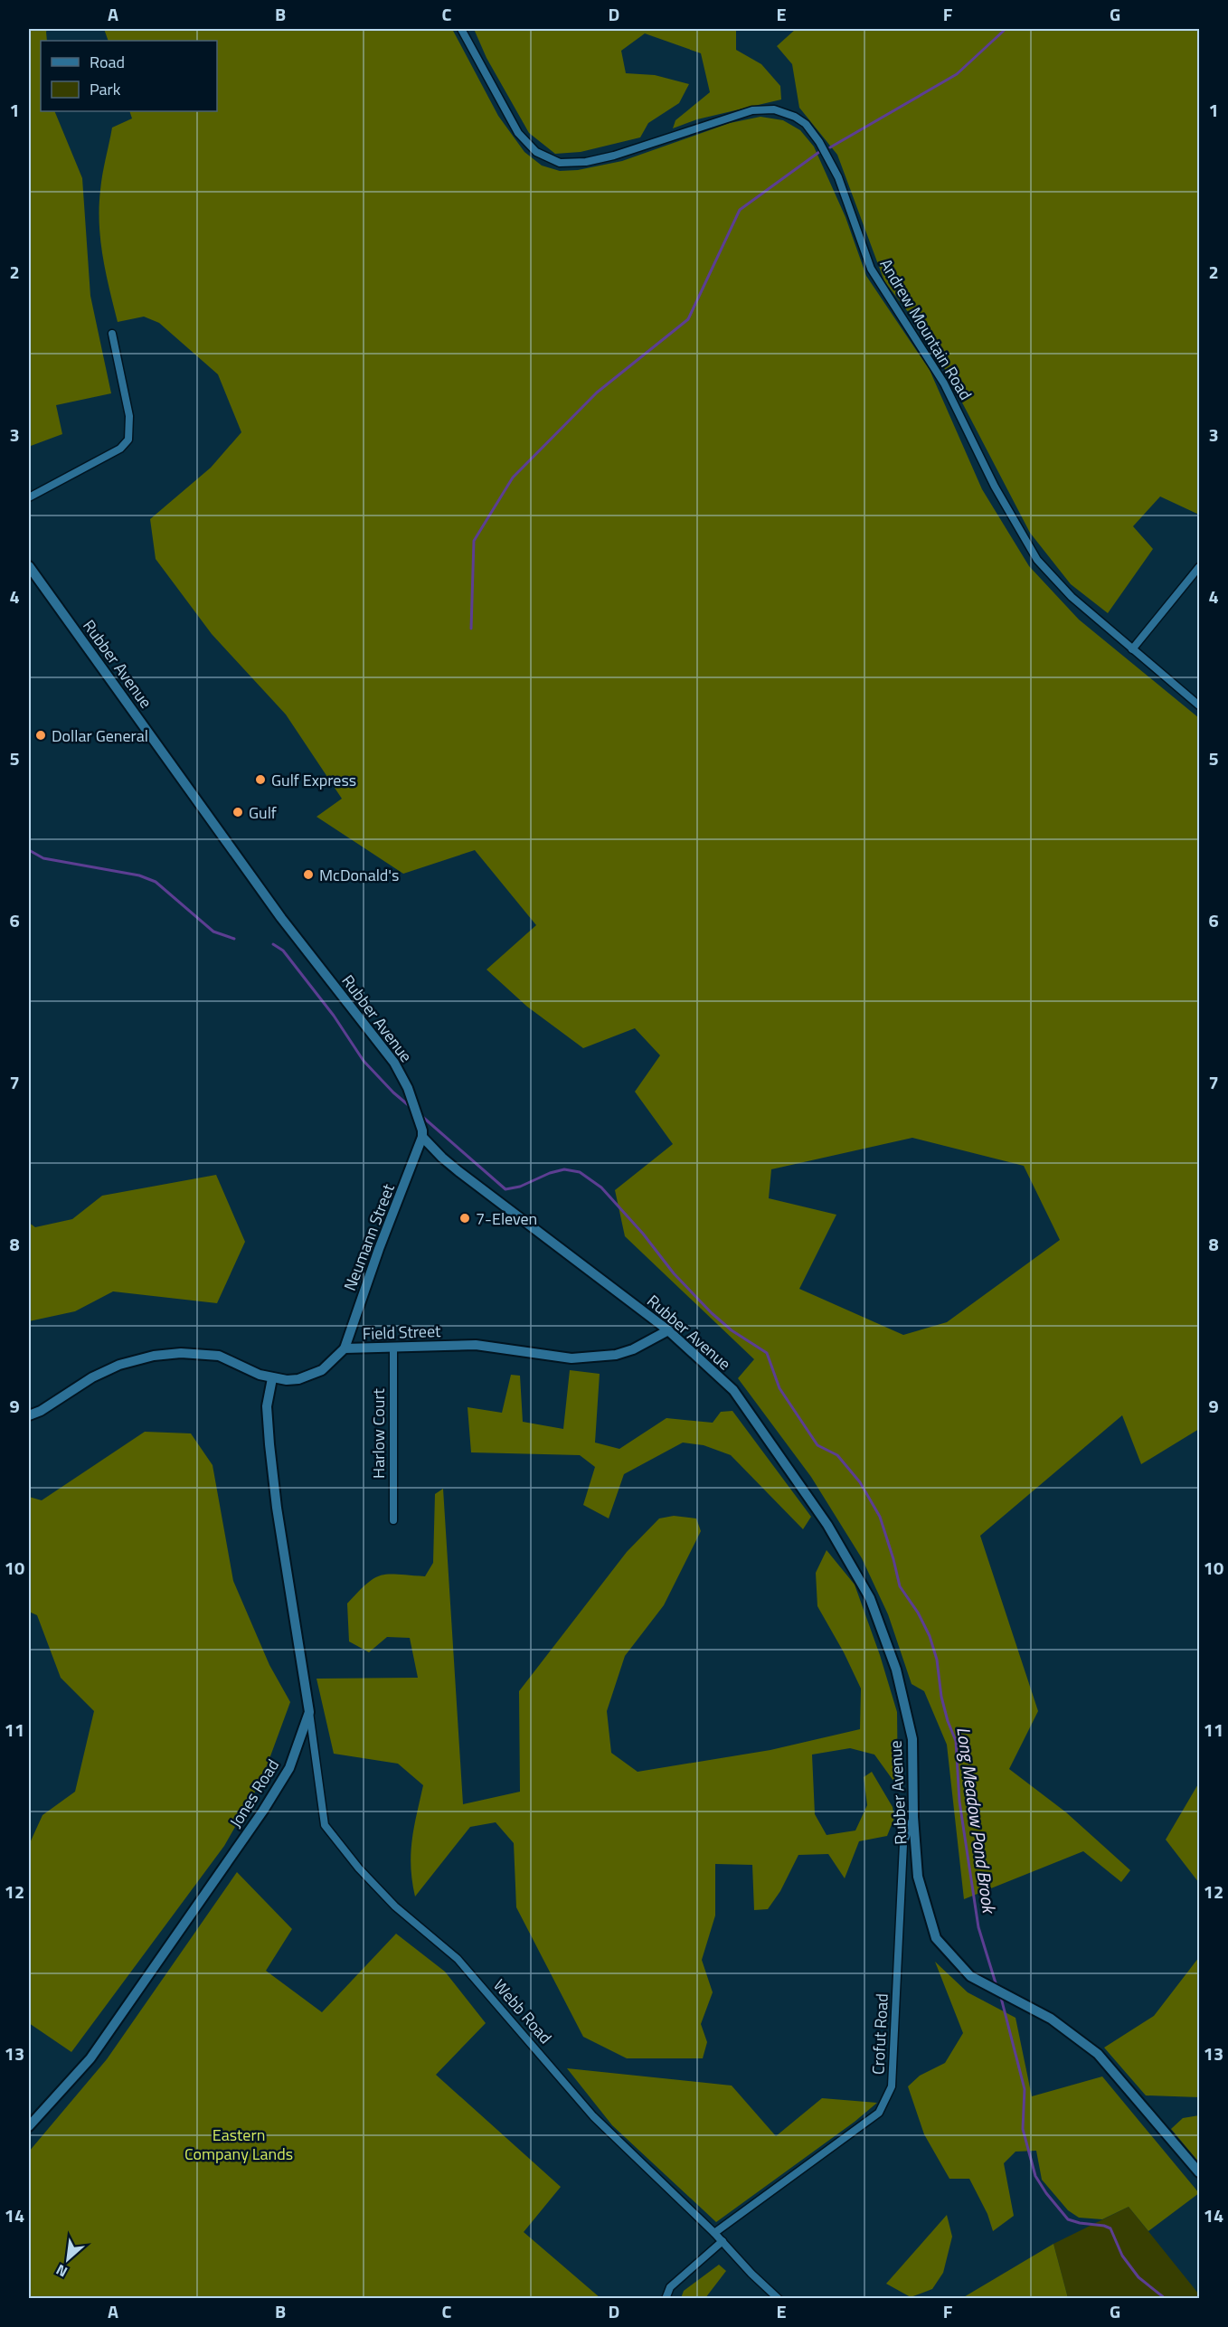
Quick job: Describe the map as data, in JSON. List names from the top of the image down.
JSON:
{
  "streets": {
    "street": [
      "Andrew Mountain Road",
      "Rubber Avenue",
      "Neumann Street",
      "Field Street",
      "Harlow Court",
      "Jones Road",
      "Webb Road",
      "Crofut Road"
    ]
  },
  "crossings": [
    ["Rubber Avenue", "Neumann Street"],
    ["Rubber Avenue", "Field Street"],
    ["Rubber Avenue", "Crofut Road"],
    ["Neumann Street", "Field Street"],
    ["Field Street", "Harlow Court"],
    ["Field Street", "Jones Road"],
    ["Jones Road", "Webb Road"],
    ["Webb Road", "Crofut Road"]
  ],
  "water": ["Long Meadow Pond Brook"],
  "parks": ["Eastern Company Lands"],
  "places": [
    "Dollar General",
    "Gulf Express",
    "Gulf",
    "McDonald's",
    "7-Eleven"
  ],
  "legend": ["Road", "Park"],
  "north": "bottom left",
  "grid": {
    "columns": [
      "A",
      "B",
      "C",
      "D",
      "E",
      "F",
      "G"
    ],
    "rows": [
      "1",
      "2",
      "3",
      "4",
      "5",
      "6",
      "7",
      "8",
      "9",
      "10",
      "11",
      "12",
      "13",
      "14"
    ]
  }
}
